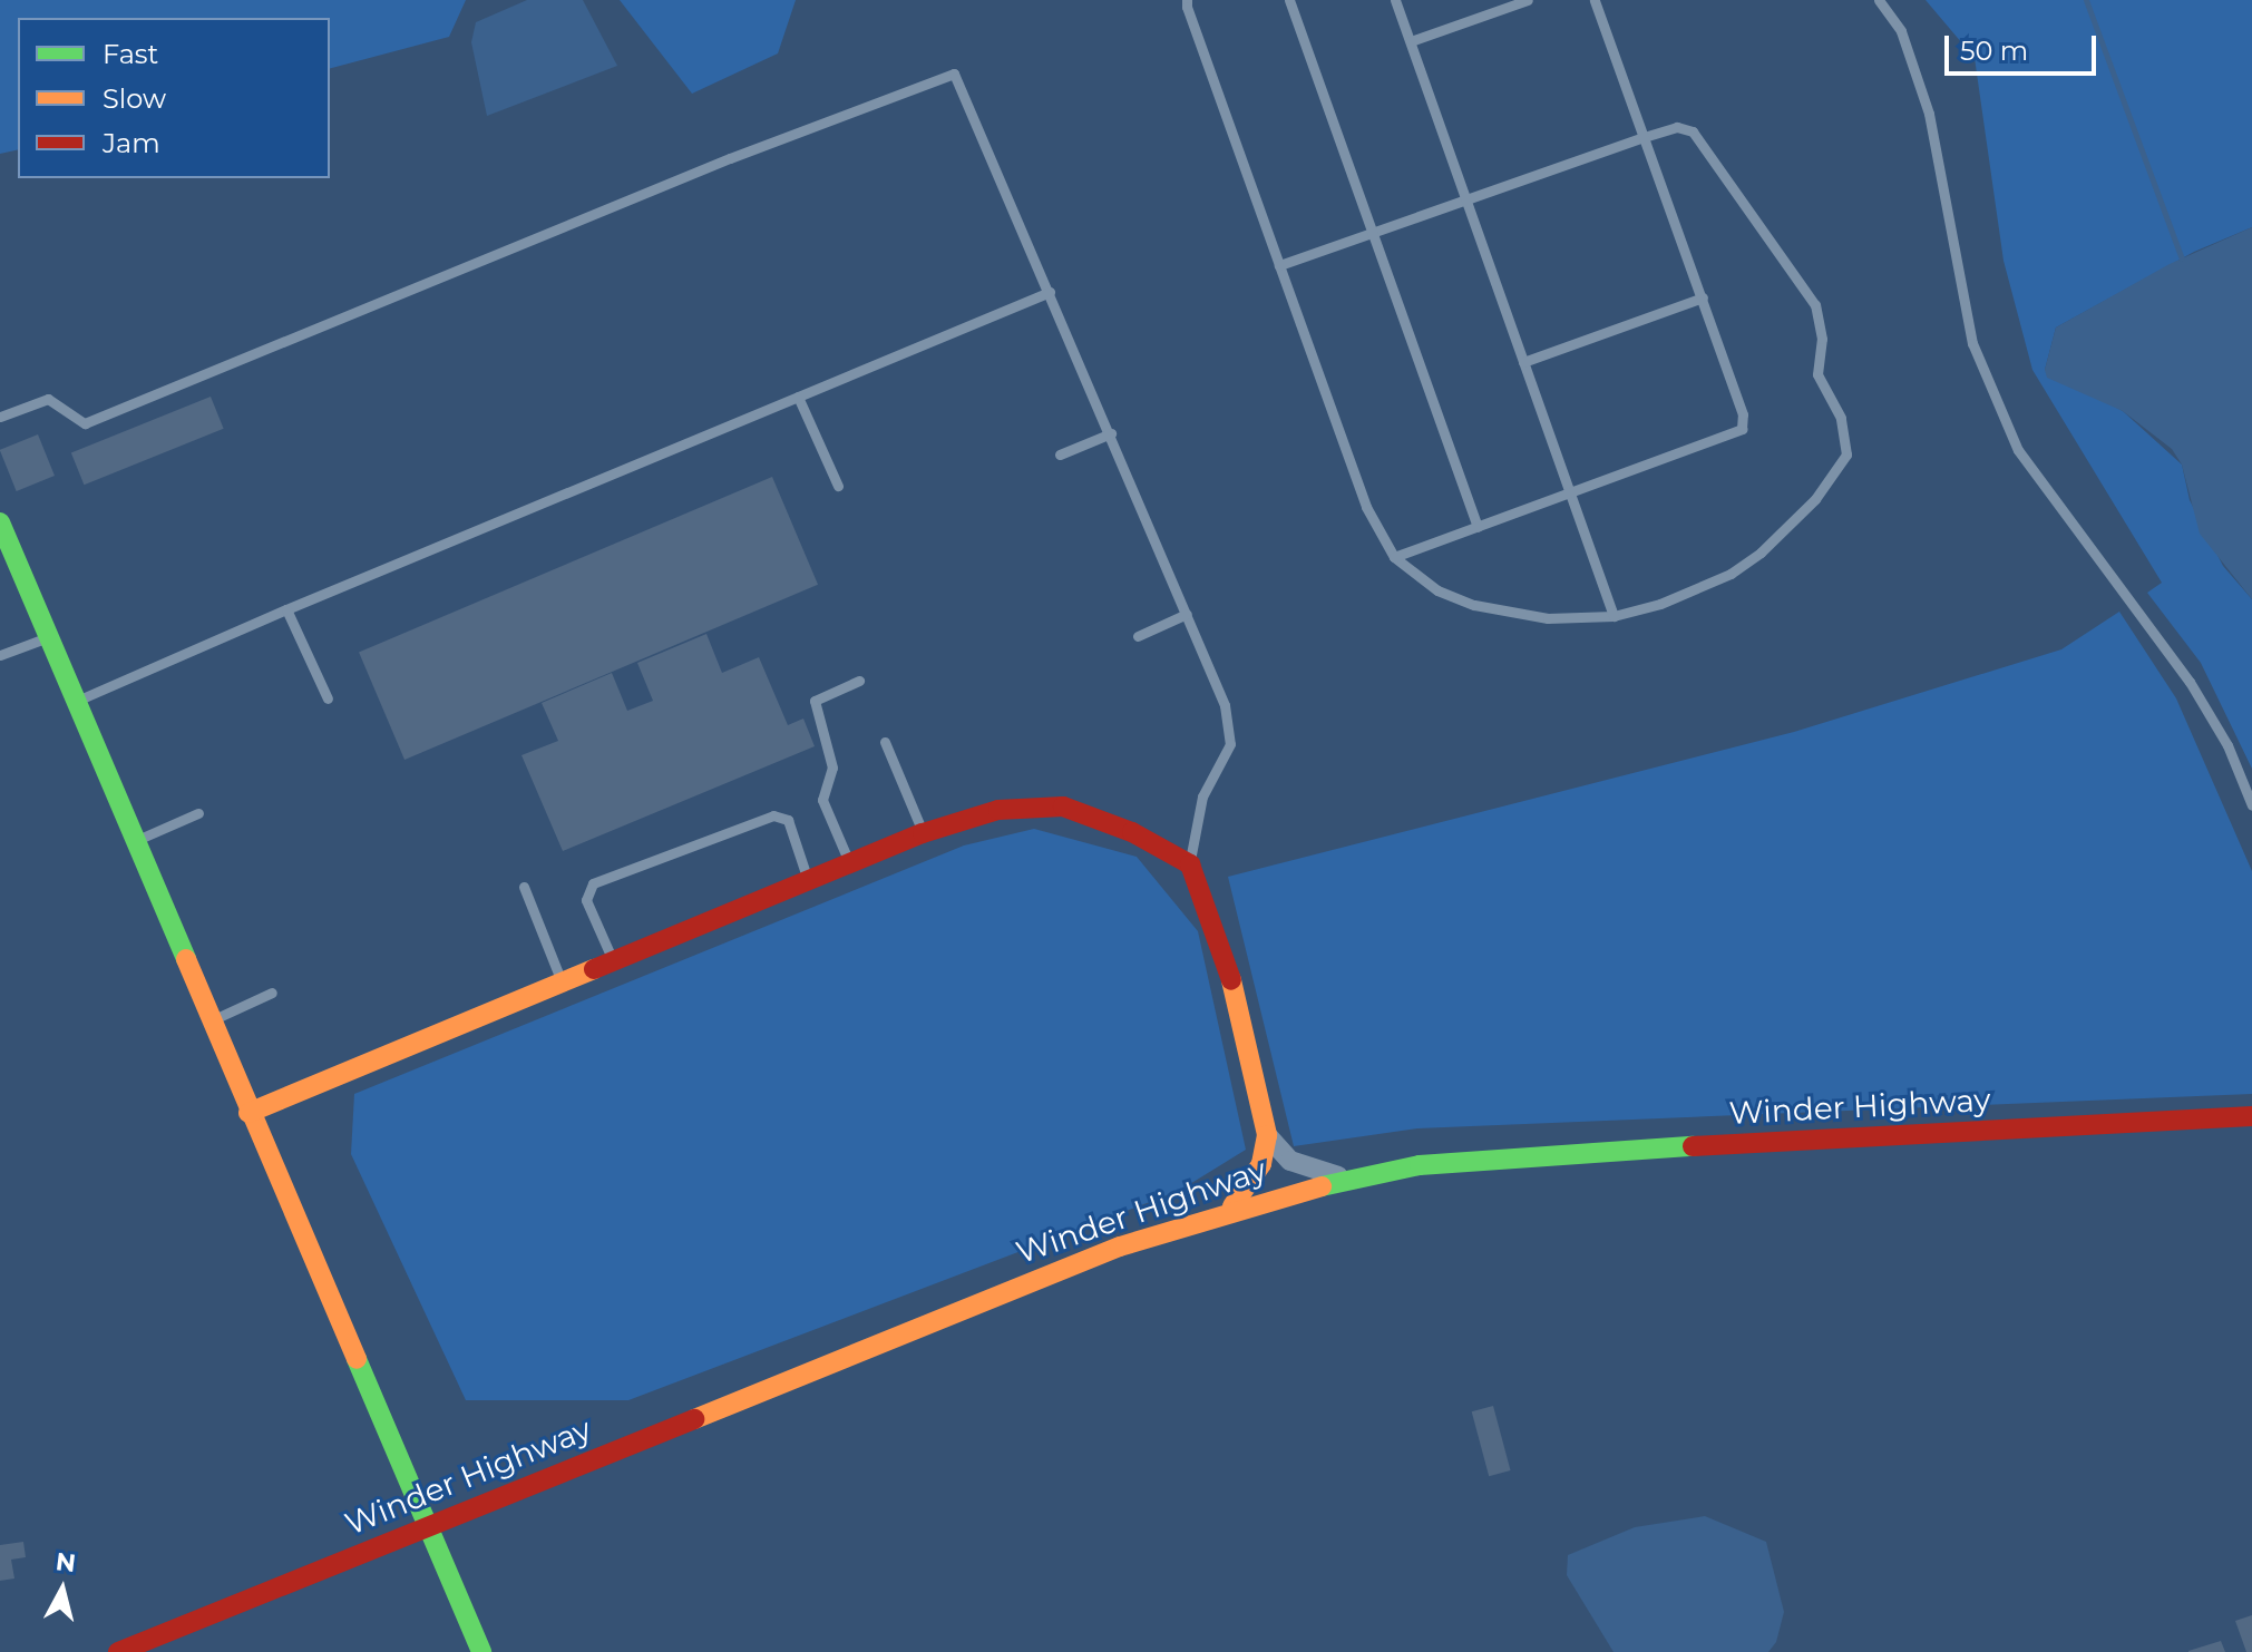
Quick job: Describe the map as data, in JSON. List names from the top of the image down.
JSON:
{
  "streets": {
    "street": ["Winder Highway"]
  },
  "legend": ["Fast", "Slow", "Jam"],
  "scale_bar": "50 m",
  "north": "top"
}
